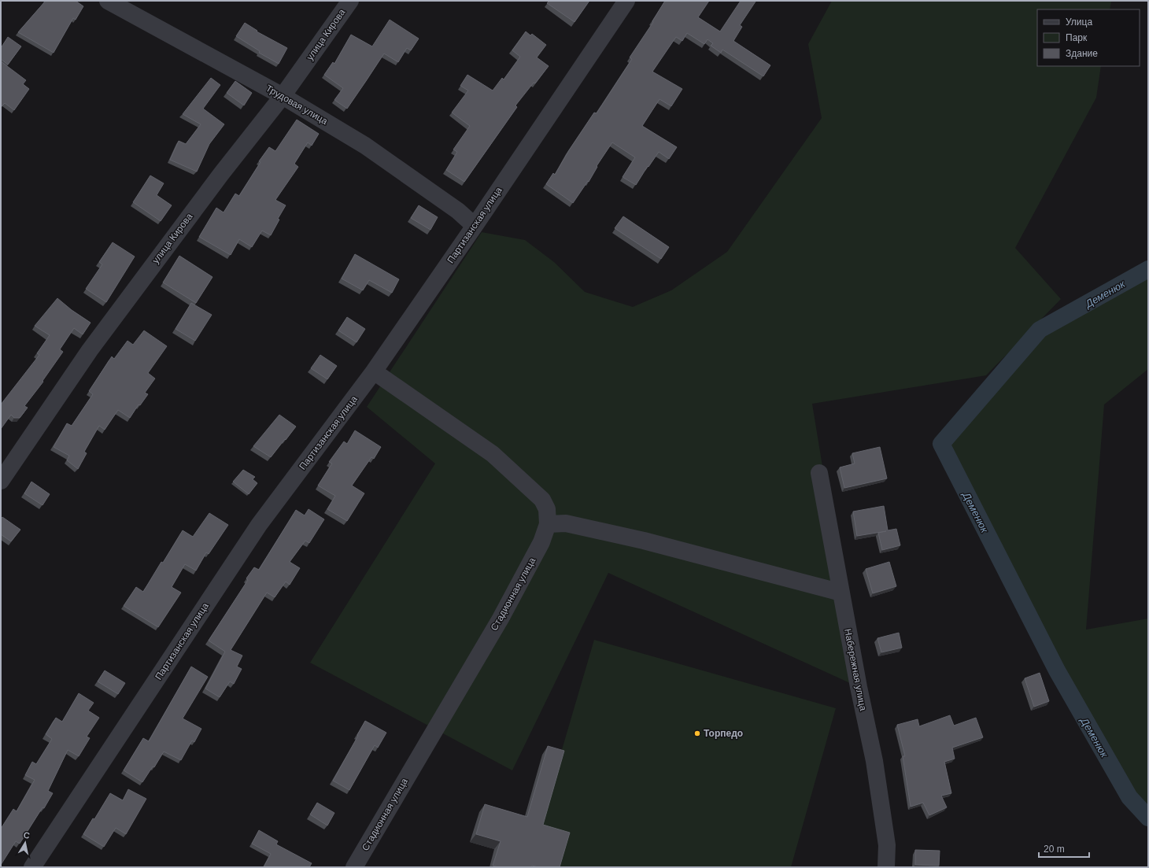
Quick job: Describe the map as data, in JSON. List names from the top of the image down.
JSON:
{
  "streets": {
    "street": [
      "улица Кирова",
      "Трудовая улица",
      "Партизанская улица",
      "Стадионная улица",
      "Набережная улица"
    ]
  },
  "crossings": [
    ["улица Кирова", "Трудовая улица"],
    ["Трудовая улица", "Партизанская улица"],
    ["Партизанская улица", "Стадионная улица"]
  ],
  "water": ["Деменюк"],
  "places": ["Торпедо"],
  "legend": ["Улица", "Парк", "Здание"],
  "scale_bar": "20 m",
  "north": "top"
}
